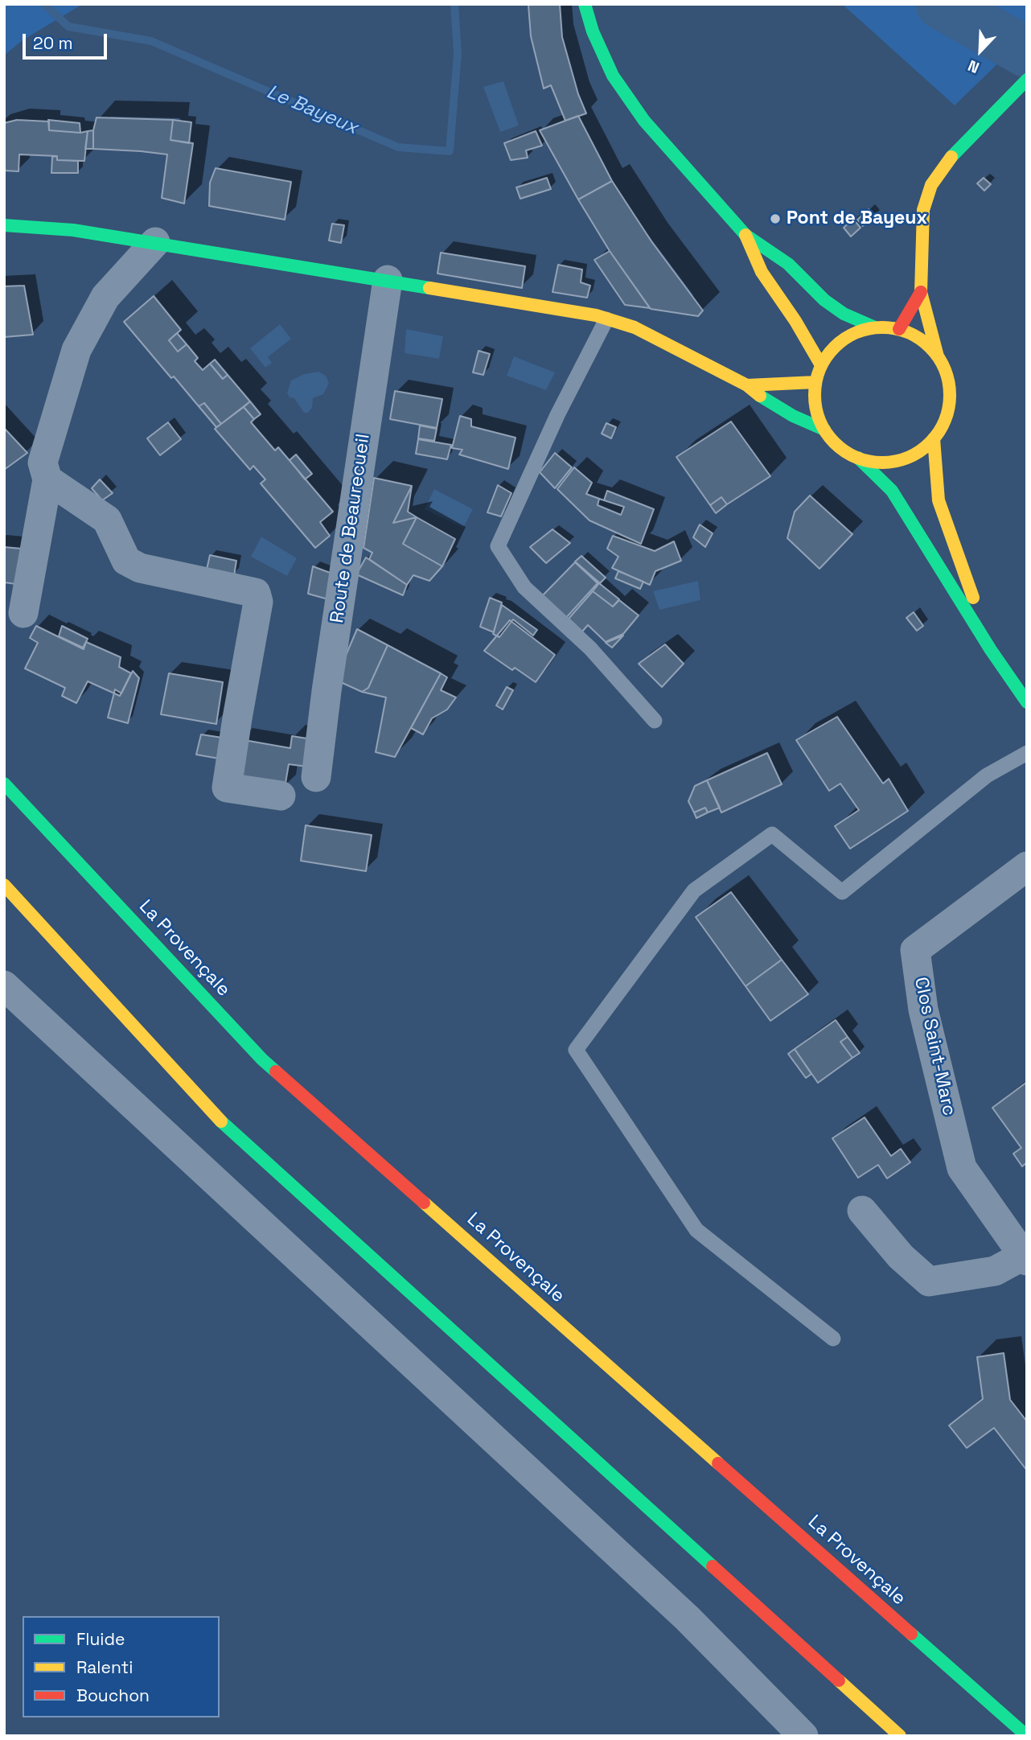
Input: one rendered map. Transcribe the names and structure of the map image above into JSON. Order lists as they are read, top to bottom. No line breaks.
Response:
{"streets":{"main road":["La Provençale"],"street":["Route de Beaurecueil","Clos Saint-Marc"]},"water":["Le Bayeux"],"places":["Pont de Bayeux"],"legend":["Fluide","Ralenti","Bouchon"],"scale_bar":"20 m","north":"bottom left"}
